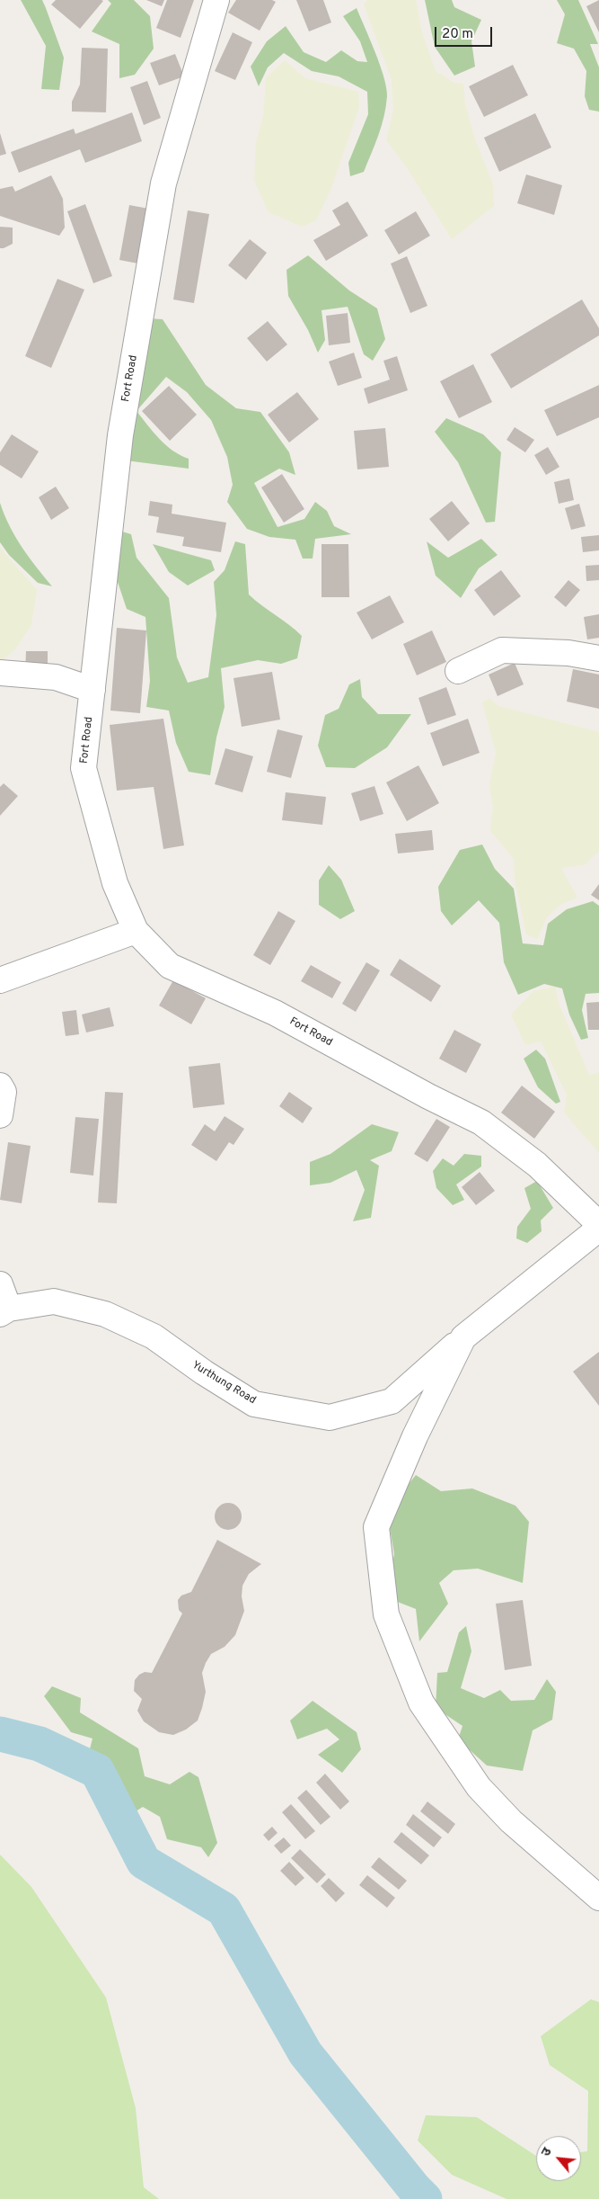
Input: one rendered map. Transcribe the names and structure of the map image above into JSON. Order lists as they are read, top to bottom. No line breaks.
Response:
{"streets":{"street":["Fort Road","Yurthung Road"]},"scale_bar":"20 m","north":"top left"}
